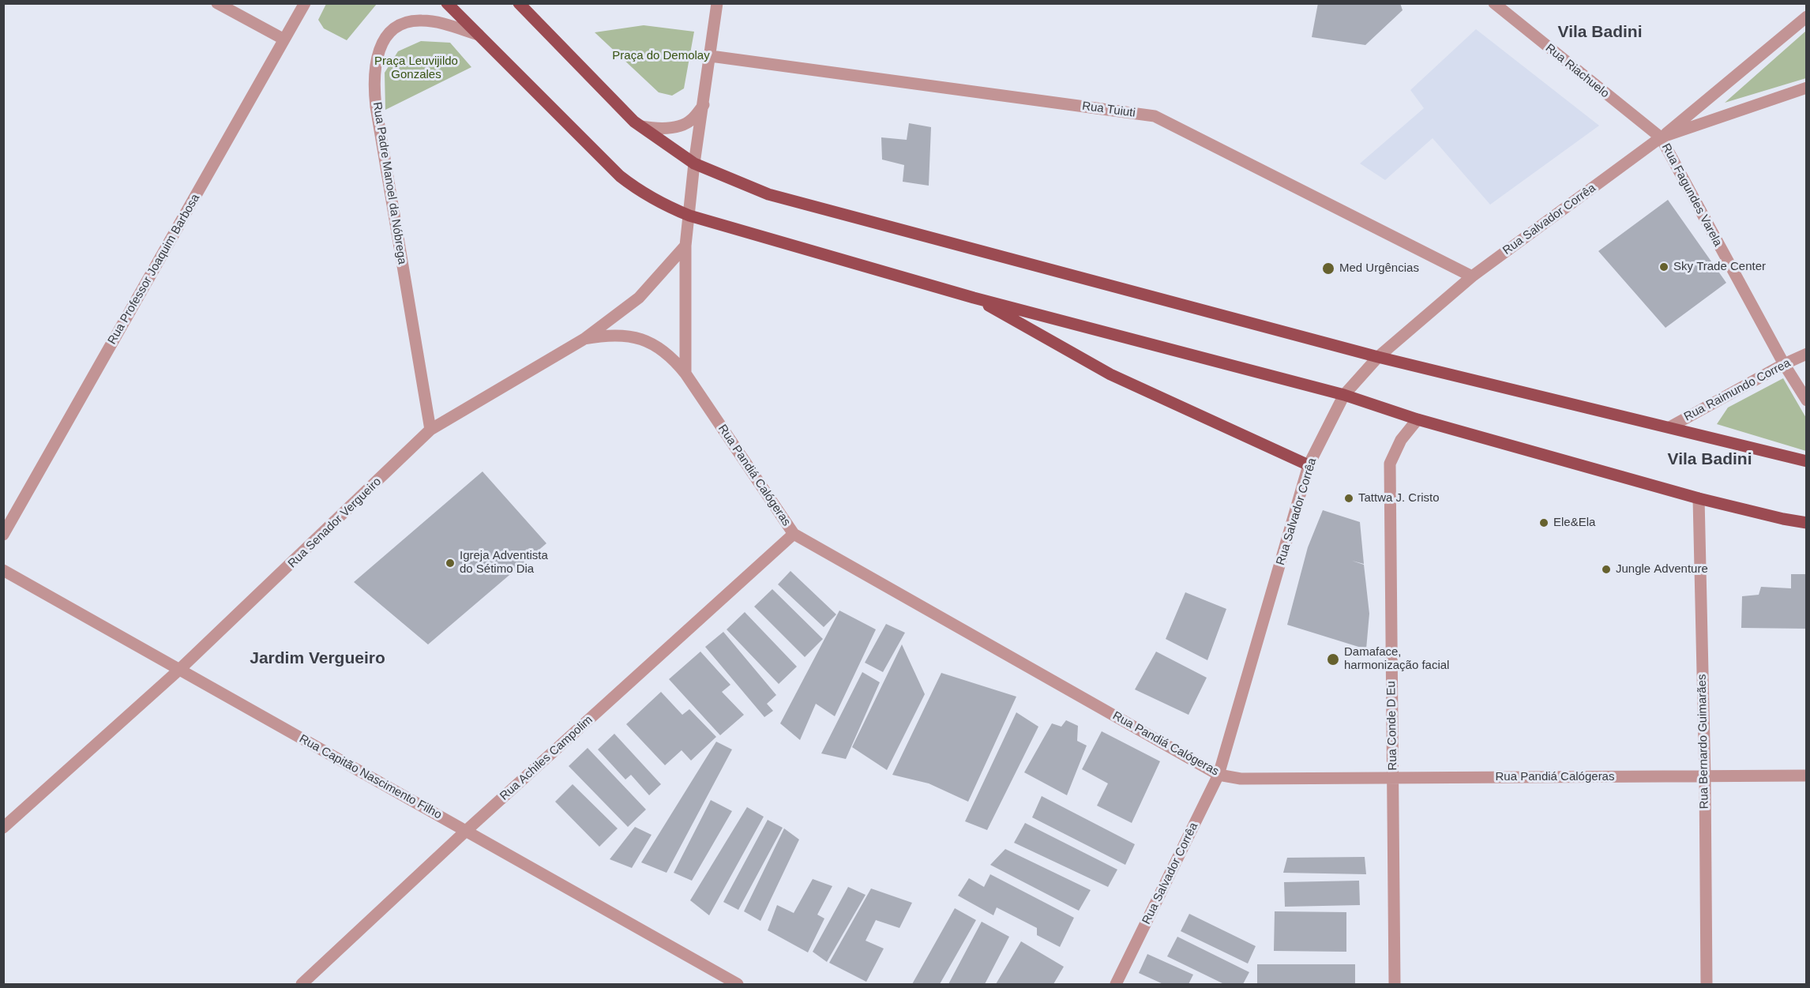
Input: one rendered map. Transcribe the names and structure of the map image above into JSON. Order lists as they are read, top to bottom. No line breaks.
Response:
{"streets":{"street":["Rua Riachuelo","Rua Tuiuti","Rua Padre Manoel da Nóbrega","Rua Fagundes Varela","Rua Salvador Corrêa","Rua Professor Joaquim Barbosa","Rua Raimundo Correa","Rua Pandiá Calógeras","Rua Senador Vergueiro","Rua Conde D Eu","Rua Bernardo Guimarães","Rua Achiles Campolim","Rua Capitão Nascimento Filho"]},"crossings":[["Rua Riachuelo","Rua Fagundes Varela"],["Rua Riachuelo","Rua Salvador Corrêa"],["Rua Tuiuti","Rua Salvador Corrêa"],["Rua Padre Manoel da Nóbrega","Rua Senador Vergueiro"],["Rua Fagundes Varela","Rua Salvador Corrêa"],["Rua Fagundes Varela","Rua Raimundo Correa"],["Rua Salvador Corrêa","Rua Pandiá Calógeras"],["Rua Pandiá Calógeras","Rua Senador Vergueiro"],["Rua Pandiá Calógeras","Rua Conde D Eu"],["Rua Pandiá Calógeras","Rua Bernardo Guimarães"],["Rua Pandiá Calógeras","Rua Achiles Campolim"],["Rua Senador Vergueiro","Rua Capitão Nascimento Filho"],["Rua Achiles Campolim","Rua Capitão Nascimento Filho"]],"districts":["Vila Badini","Vila Badini","Jardim Vergueiro"],"parks":["Praça do Demolay","Praça Leuvijildo Gonzales"],"places":["Sky Trade Center","Med Urgências","Tattwa J. Cristo","Ele&Ela","Igreja Adventista do Sétimo Dia","Jungle Adventure","Damaface, harmonização facial"]}
